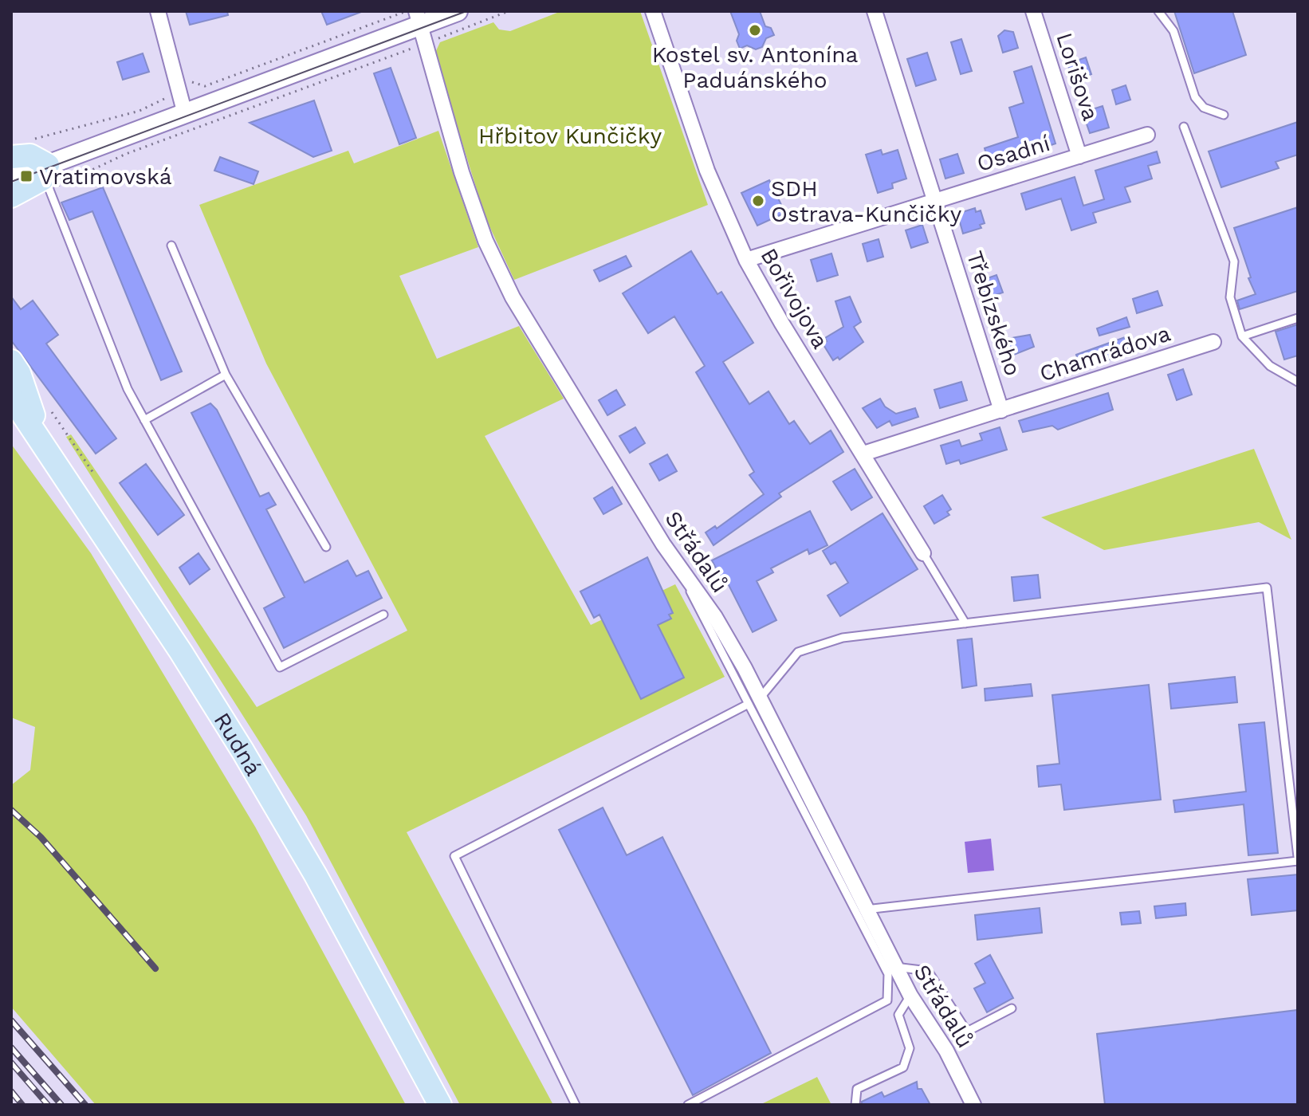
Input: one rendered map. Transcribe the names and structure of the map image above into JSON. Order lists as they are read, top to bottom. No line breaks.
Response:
{"streets":{"main road":["Rudná"],"street":["Lorišova","Osadní","Bořivojova","Třebízského","Chamrádova","Střádalů"]},"crossings":[["Lorišova","Osadní"],["Osadní","Bořivojova"],["Osadní","Třebízského"],["Bořivojova","Chamrádova"],["Třebízského","Chamrádova"]],"parks":["Hřbitov Kunčičky"],"places":{"other":["Kostel sv. Antonína Paduánského","SDH Ostrava-Kunčičky"],"transit":["Vratimovská"]}}
